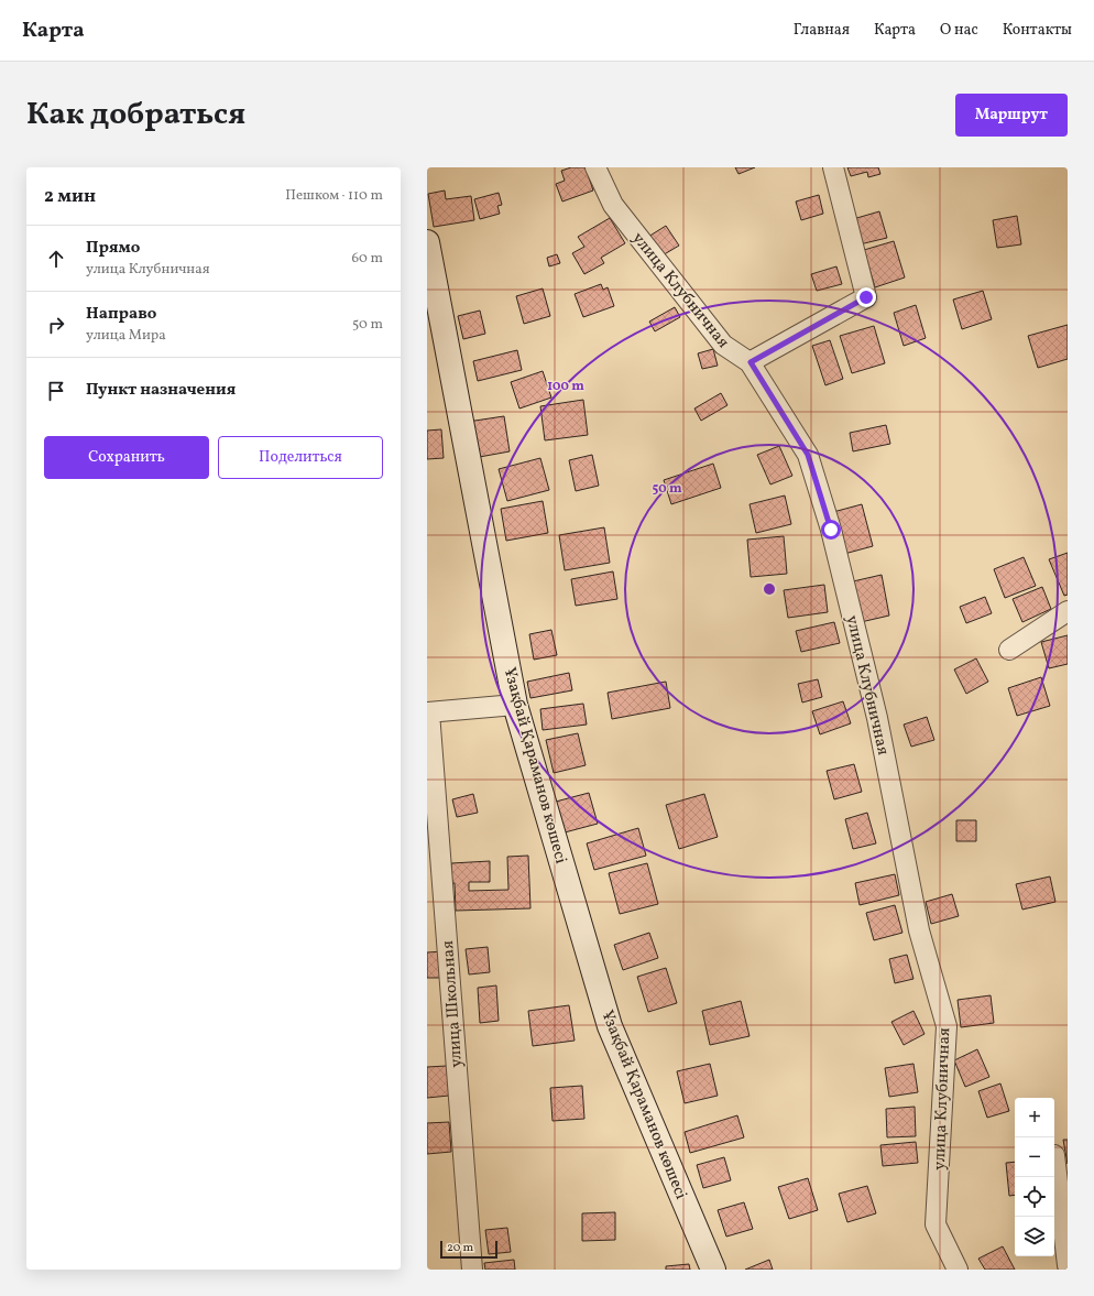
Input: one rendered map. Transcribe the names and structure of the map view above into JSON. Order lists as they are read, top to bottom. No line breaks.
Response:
{"streets":{"street":["улица Клубничная","Ұзақбай Қараманов көшесі","улица Школьная"]},"scale_bar":"20 m","page":{"header":"Карта","nav":["Главная","Карта","О нас","Контакты"],"title":"Как добраться","buttons":["Маршрут",["Сохранить","Поделиться"]],"heading":["2 мин","Пешком · 110 m"],"list":[["Прямо","улица Клубничная","60 m"],["Направо","улица Мира","50 m"],"Пункт назначения"],"map_buttons":["+","−"],"scale":"20 m"},"rings":["100 m","50 m"]}
